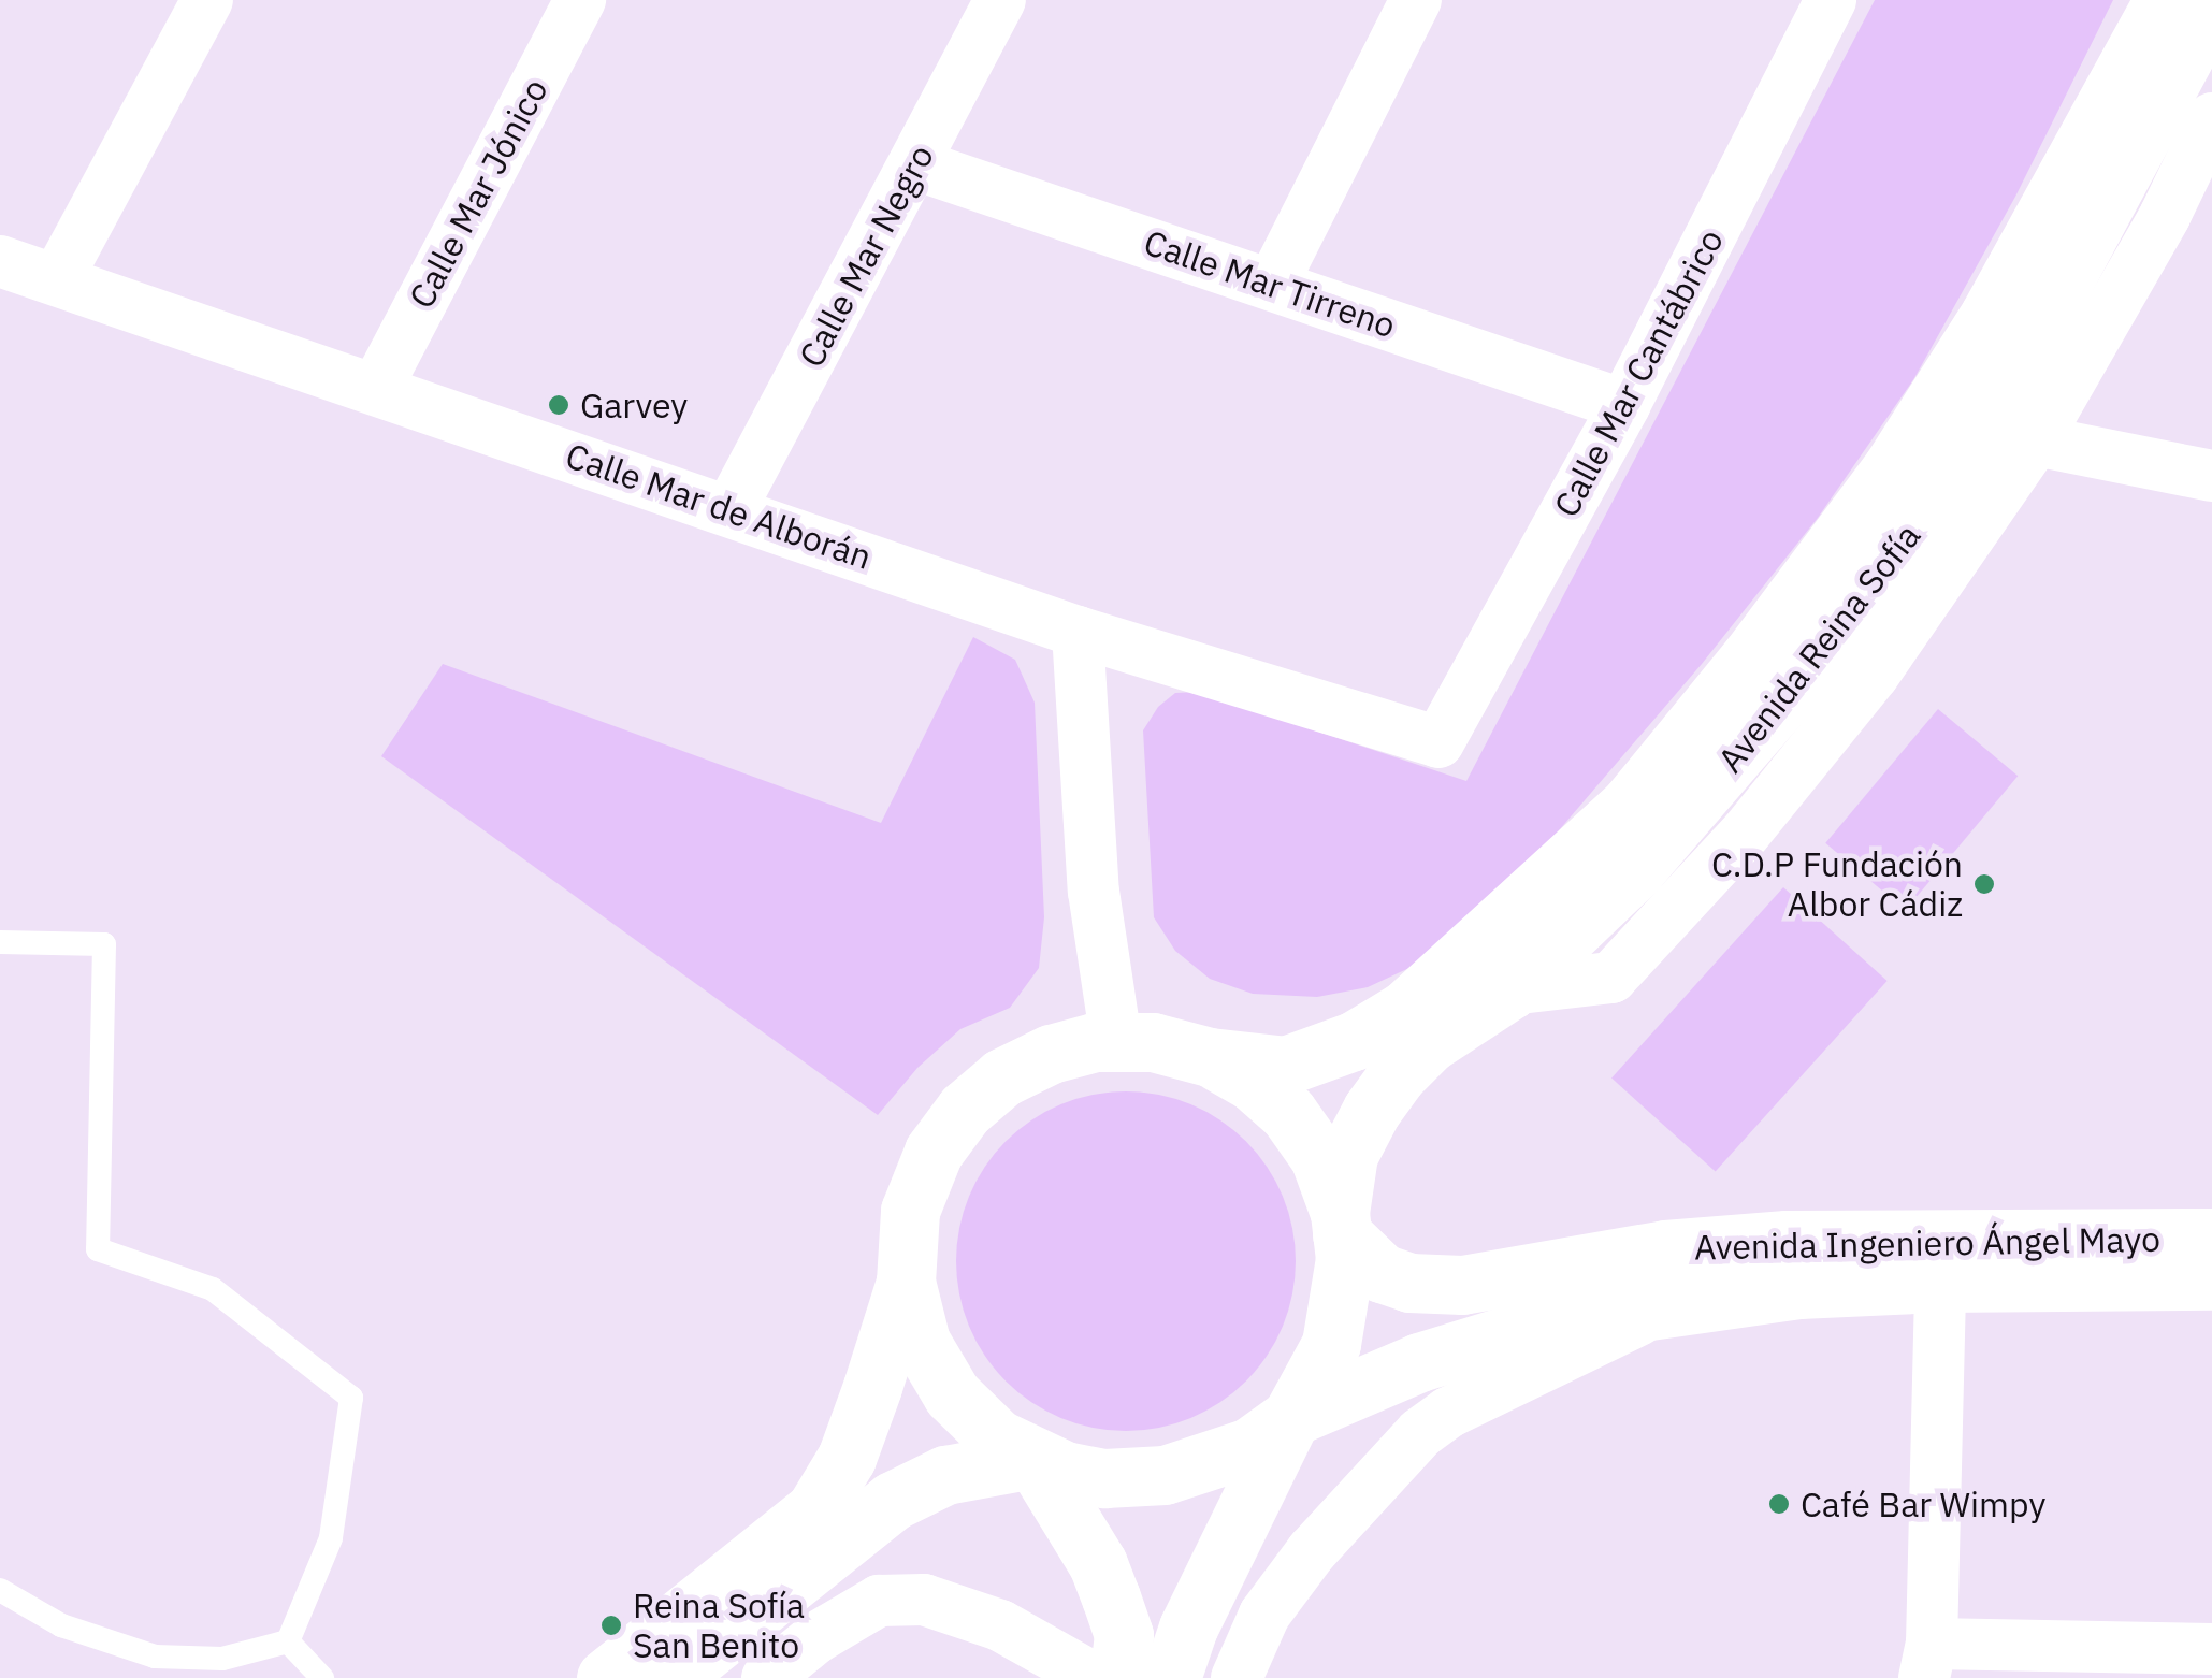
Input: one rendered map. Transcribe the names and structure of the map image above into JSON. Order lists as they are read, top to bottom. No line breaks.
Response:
{"streets":{"main road":["Avenida Reina Sofía","Avenida Ingeniero Ángel Mayo"],"street":["Calle Mar Jónico","Calle Mar Negro","Calle Mar Tirreno","Calle Mar Cantábrico","Calle Mar de Alborán"]},"crossings":[["Calle Mar Jónico","Calle Mar de Alborán"],["Calle Mar Negro","Calle Mar Tirreno"],["Calle Mar Negro","Calle Mar de Alborán"],["Calle Mar Tirreno","Calle Mar Cantábrico"],["Calle Mar Cantábrico","Calle Mar de Alborán"],["Avenida Reina Sofía","Avenida Ingeniero Ángel Mayo"]],"places":["Garvey","C.D.P Fundación Albor Cádiz","Café Bar Wimpy","Reina Sofía San Benito"]}
